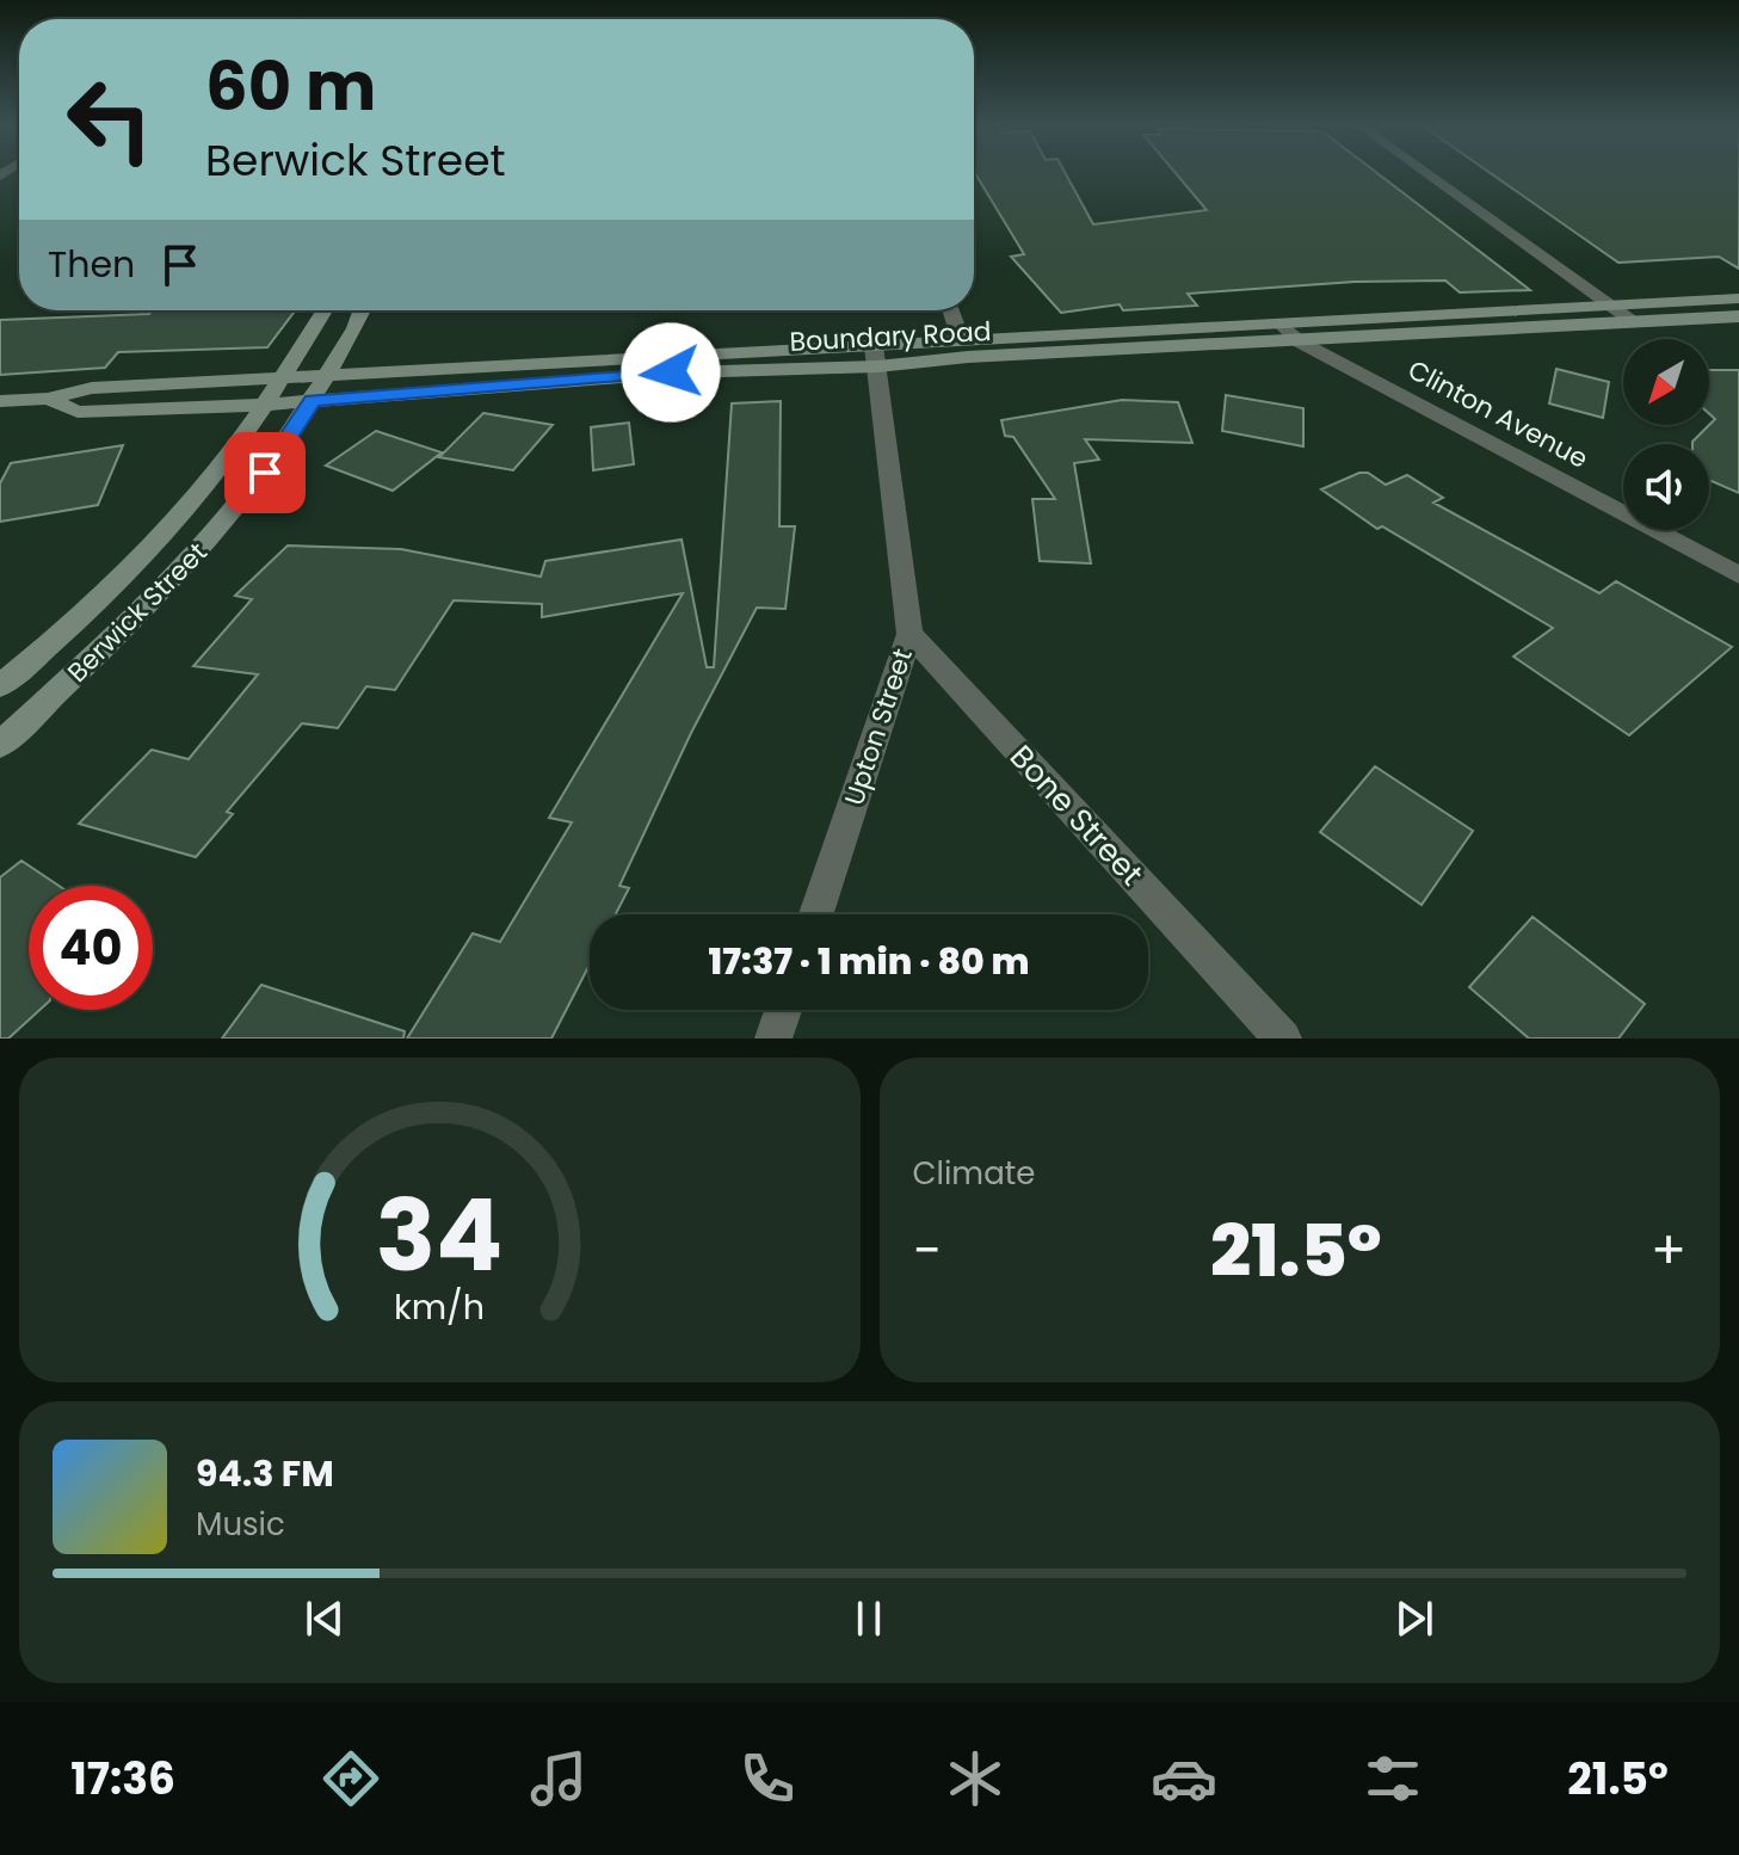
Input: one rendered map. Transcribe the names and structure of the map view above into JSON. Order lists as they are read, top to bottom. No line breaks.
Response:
{"streets":{"street":["Boundary Road","Clinton Avenue","Berwick Street","Upton Street","Bone Street"]},"crossings":[["Boundary Road","Clinton Avenue"],["Boundary Road","Berwick Street"],["Boundary Road","Upton Street"],["Upton Street","Bone Street"]],"north":"bottom left","page":{"turn":["60 m","Berwick Street"],"then":"Then","limit":"40","trip":"17:37 · 1 min · 80 m","tile":"Climate","heat":["−","21.5°","+"],"song":["94.3 FM","Music"],"tabs":["17:36","21.5°"],"gauge":["34","km/h"]}}
